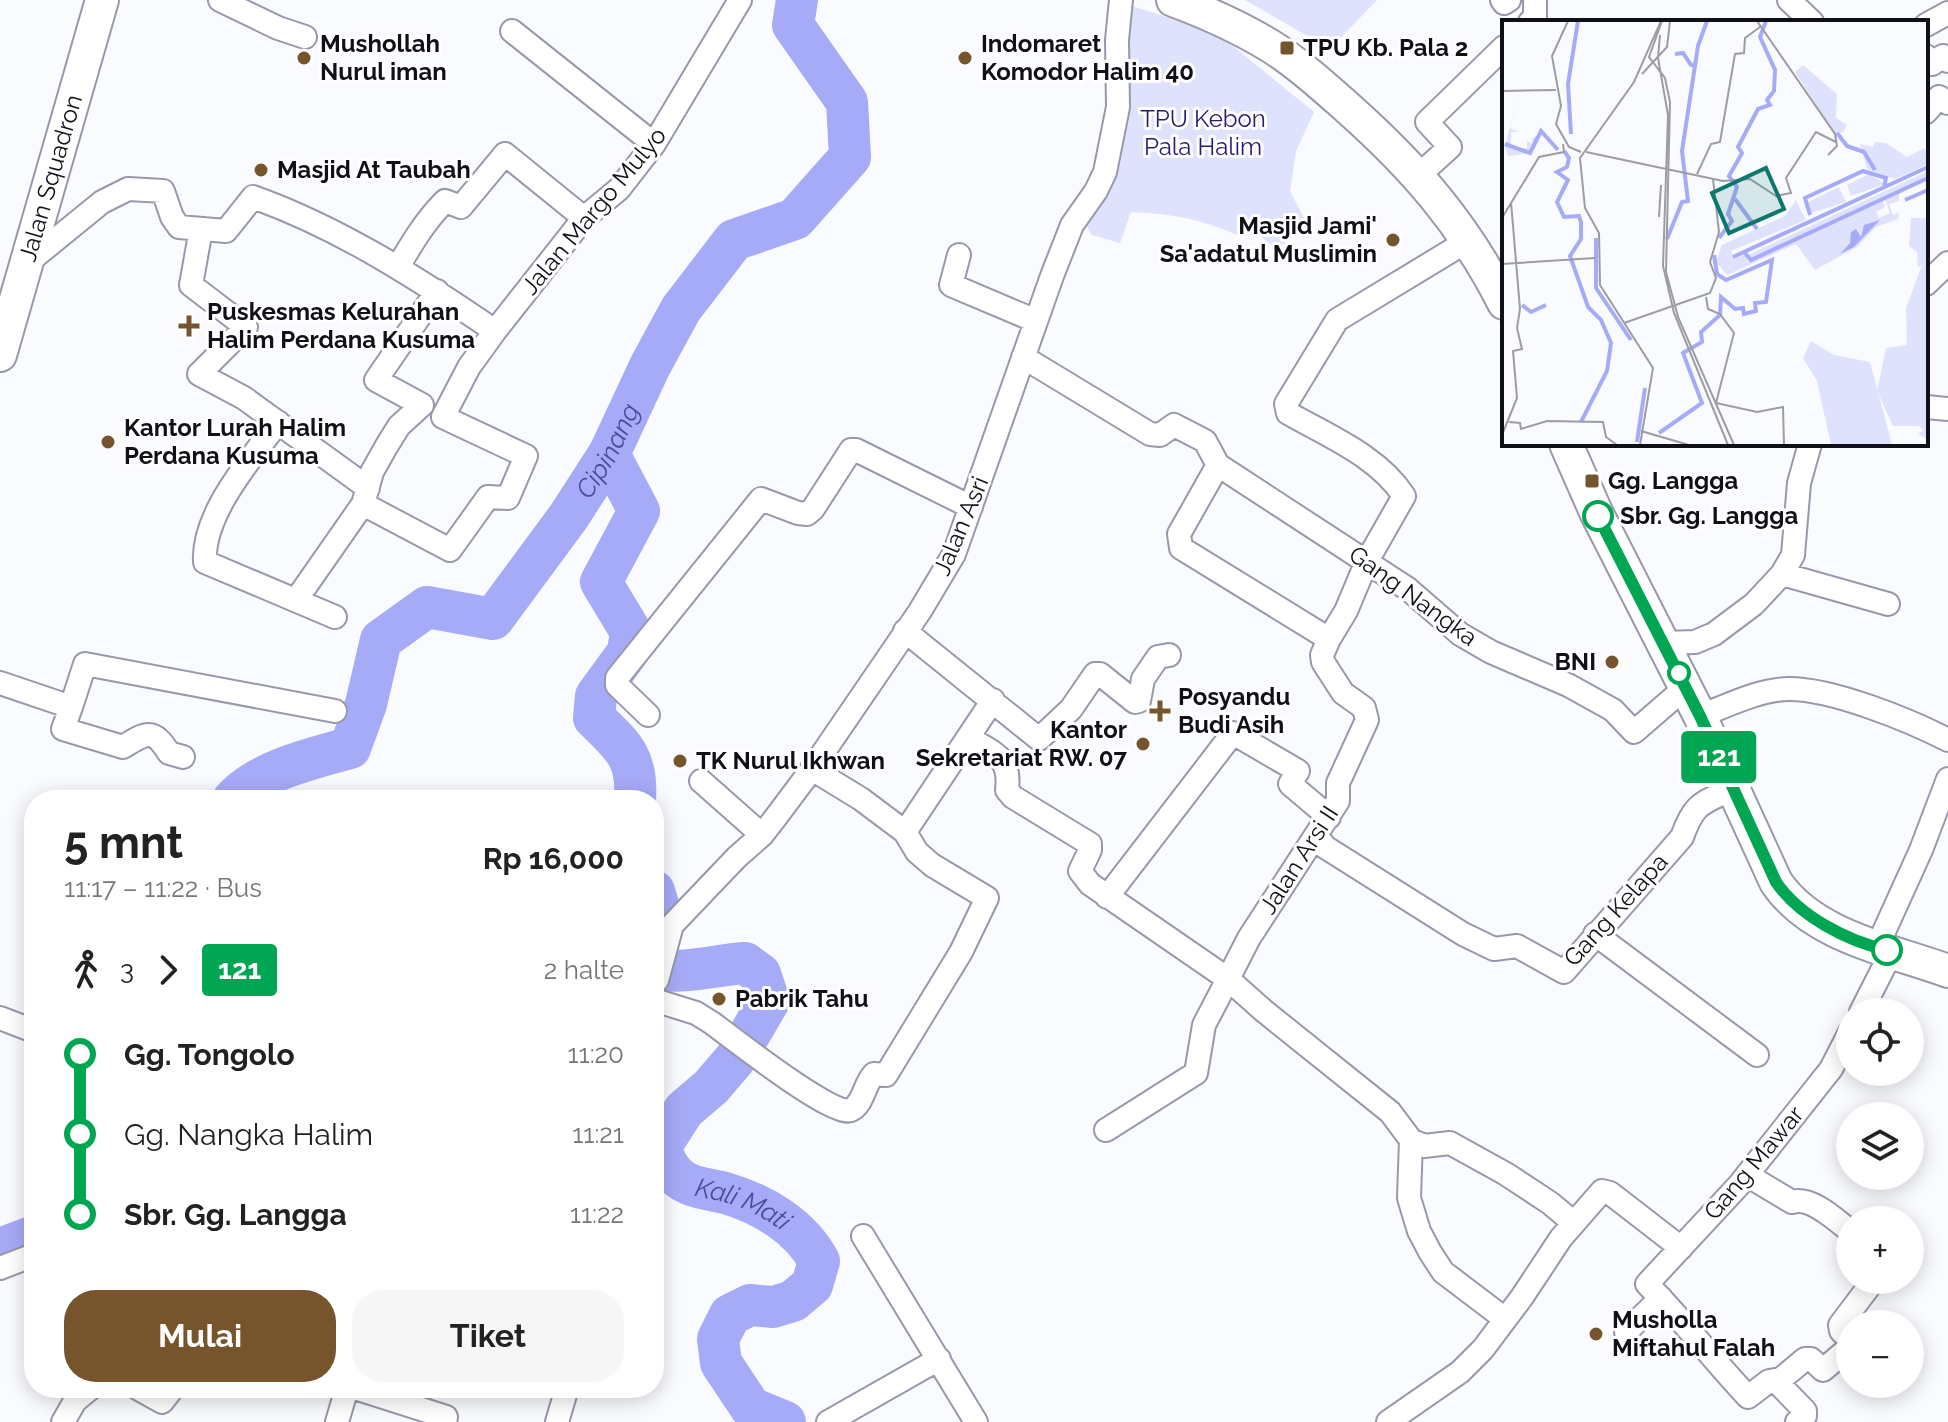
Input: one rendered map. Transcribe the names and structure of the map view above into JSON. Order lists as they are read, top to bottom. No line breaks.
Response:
{"streets":{"street":["Jalan Squadron","Jalan Margo Mulyo","Jalan Asri","Gang Nangka","Jalan Arsi II","Gang Kelapa","Gang Mawar"]},"crossings":[["Jalan Arsi II","Gang Kelapa"]],"water":["Cipinang","Kali Mati"],"parks":["TPU Kebon Pala Halim"],"places":{"transit":["TPU Kb. Pala 2","Gg. Langga"],"other":["Mushollah Nurul iman","Indomaret Komodor Halim 40","Masjid At Taubah","Masjid Jami' Sa'adatul Muslimin","Kantor Lurah Halim Perdana Kusuma","Sbr. Gg. Langga","BNI","Kantor Sekretariat RW. 07","TK Nurul Ikhwan","Pabrik Tahu","Musholla Miftahul Falah"],"health":["Puskesmas Kelurahan Halim Perdana Kusuma","Posyandu Budi Asih"]},"lines":["bus line 121"],"page":{"on_map":"121","heading":["5 mnt","11:17 – 11:22 · Bus","Rp 16,000"],"legs":["3","121","2 halte"],"map_buttons":["+","−"],"list":[{"name":"Gg. Tongolo","value":"11:20"},{"name":"Gg. Nangka Halim","value":"11:21"},{"name":"Sbr. Gg. Langga","value":"11:22"}],"buttons":["Mulai","Tiket"]}}
